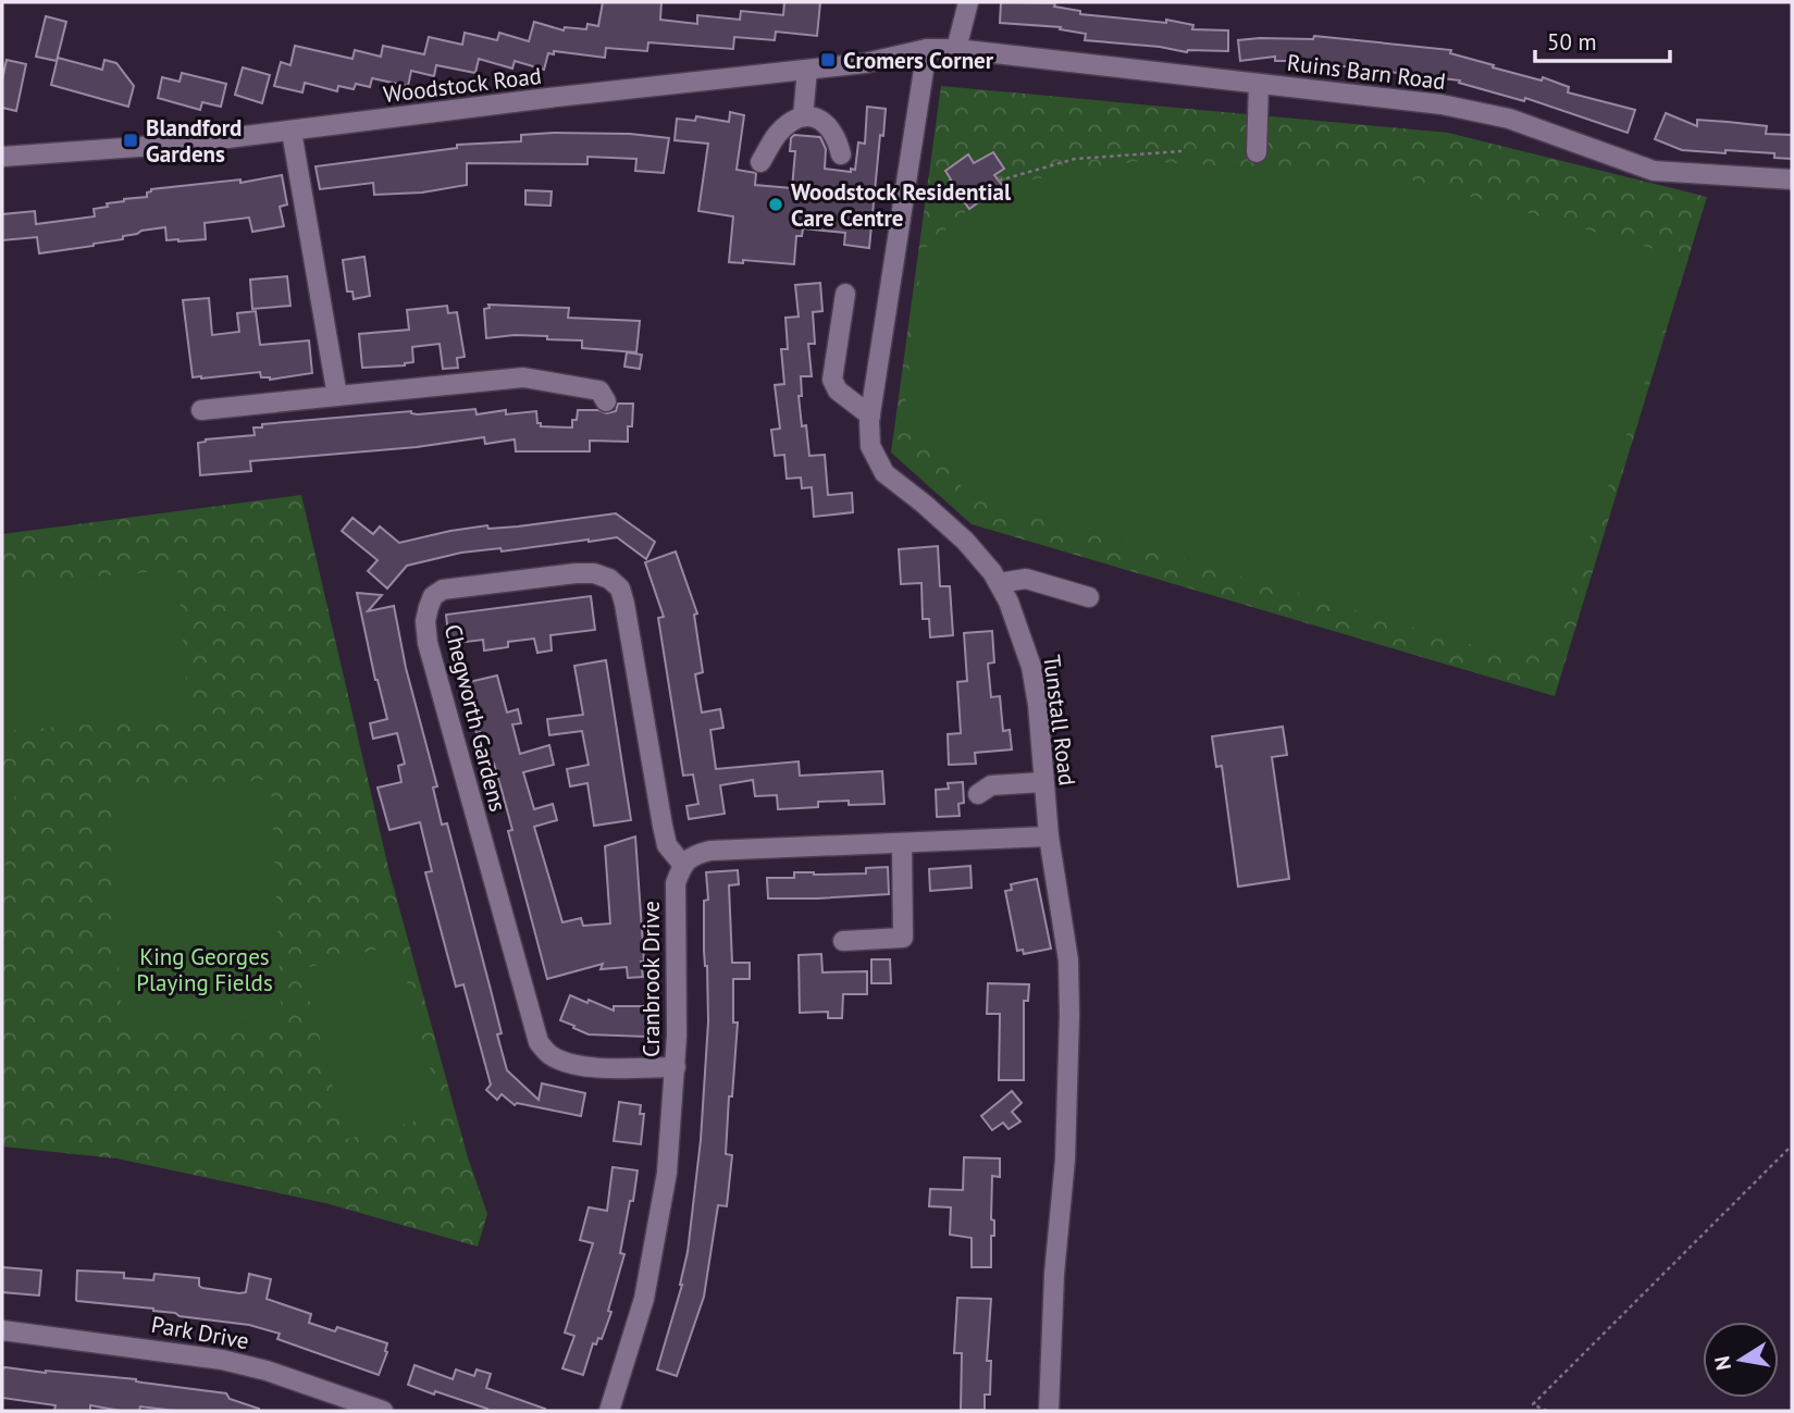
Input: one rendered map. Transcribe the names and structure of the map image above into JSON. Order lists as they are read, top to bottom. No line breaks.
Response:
{"streets":{"street":["Ruins Barn Road","Woodstock Road","Chegworth Gardens","Tunstall Road","Cranbrook Drive","Park Drive"]},"crossings":[["Ruins Barn Road","Woodstock Road"],["Ruins Barn Road","Tunstall Road"],["Woodstock Road","Tunstall Road"],["Chegworth Gardens","Cranbrook Drive"]],"parks":["King Georges Playing Fields"],"places":{"transit":["Cromers Corner","Blandford Gardens"],"other":["Woodstock Residential Care Centre"]},"scale_bar":"50 m","north":"left"}
